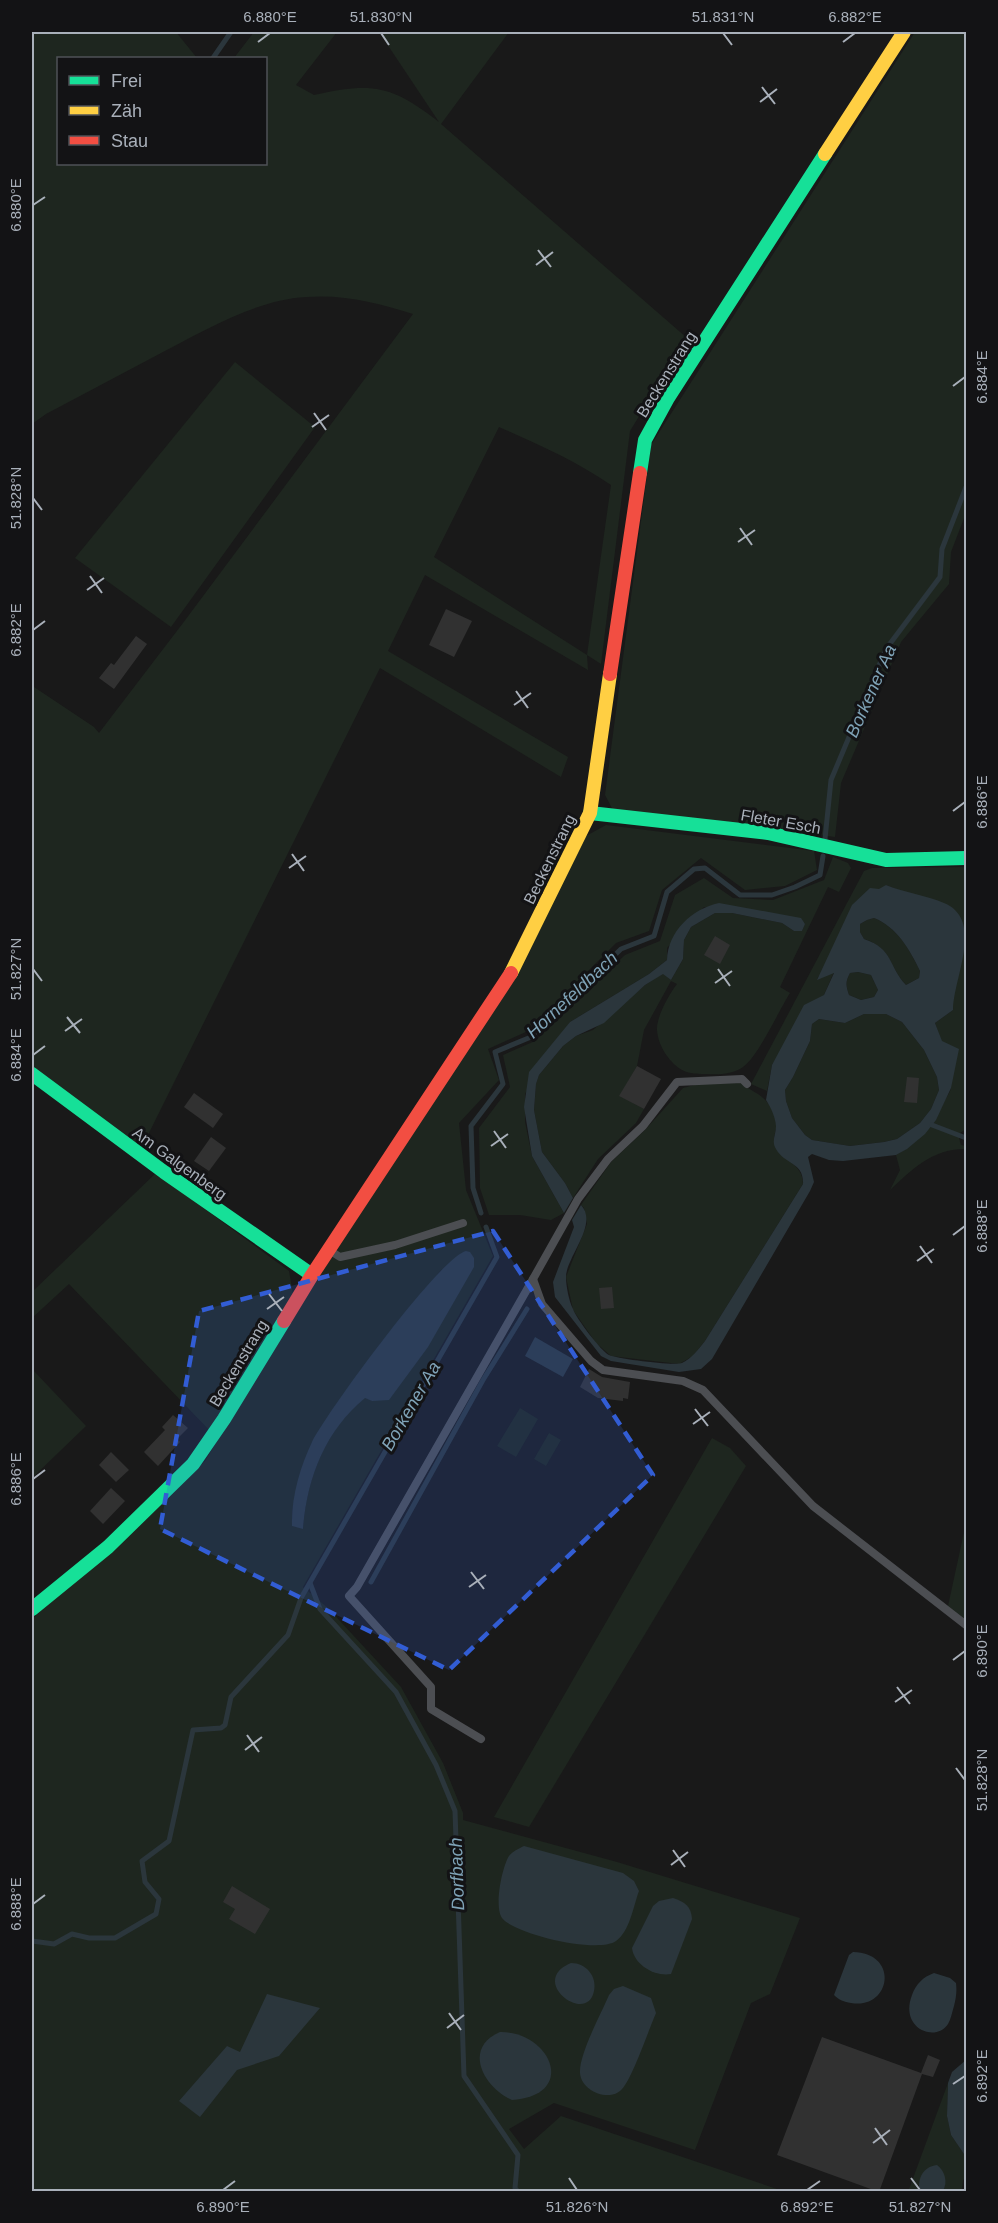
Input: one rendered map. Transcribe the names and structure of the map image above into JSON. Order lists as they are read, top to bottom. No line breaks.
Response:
{"streets":{"street":["Beckenstrang","Fleter Esch","Am Galgenberg"]},"crossings":[["Beckenstrang","Fleter Esch"],["Beckenstrang","Am Galgenberg"]],"water":["Borkener Aa","Hornefeldbach","Dorfbach"],"legend":["Frei","Zäh","Stau"],"coordinates":["6.880°E","51.830°N","51.831°N","6.882°E","6.884°E","51.828°N","6.886°E","51.827°N","6.888°E","6.890°E","6.892°E","51.826°N"]}
